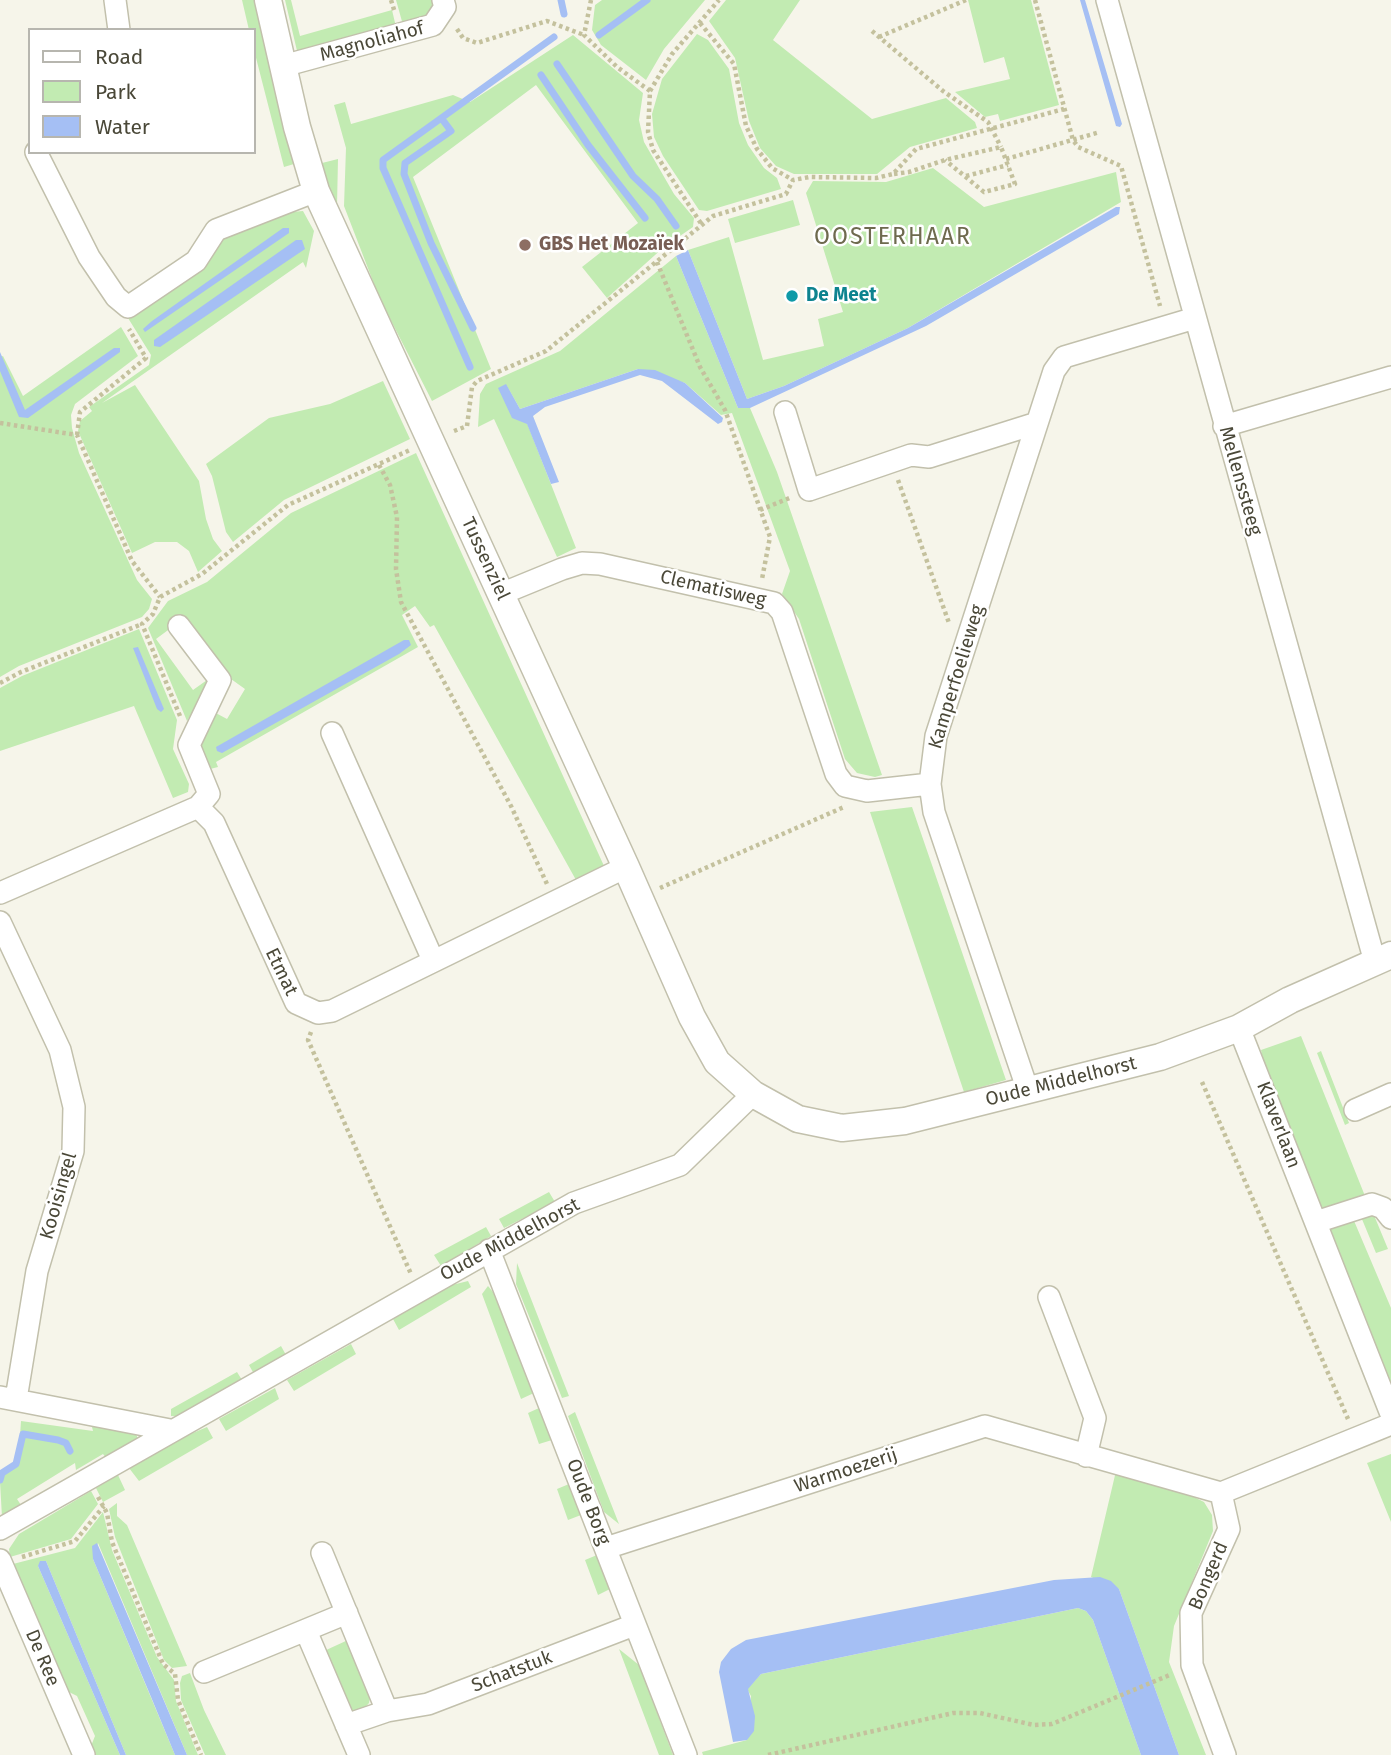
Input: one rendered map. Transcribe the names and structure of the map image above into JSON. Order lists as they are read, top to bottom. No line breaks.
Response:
{"streets":{"street":["Magnoliahof","Mellenssteeg","Tussenziel","Clematisweg","Kamperfoelieweg","Etmat","Oude Middelhorst","Klaverlaan","Kooisingel","Warmoezerij","Oude Borg","Bongerd","De Ree","Schatstuk"]},"crossings":[["Magnoliahof","Tussenziel"],["Mellenssteeg","Kamperfoelieweg"],["Mellenssteeg","Oude Middelhorst"],["Tussenziel","Clematisweg"],["Tussenziel","Etmat"],["Tussenziel","Oude Middelhorst"],["Clematisweg","Kamperfoelieweg"],["Kamperfoelieweg","Oude Middelhorst"],["Oude Middelhorst","Klaverlaan"],["Oude Middelhorst","Kooisingel"],["Oude Middelhorst","Oude Borg"],["Warmoezerij","Oude Borg"],["Warmoezerij","Bongerd"],["Oude Borg","Schatstuk"]],"districts":["OOSTERHAAR"],"places":["GBS Het Mozaïek","De Meet"],"legend":["Road","Park","Water"]}
